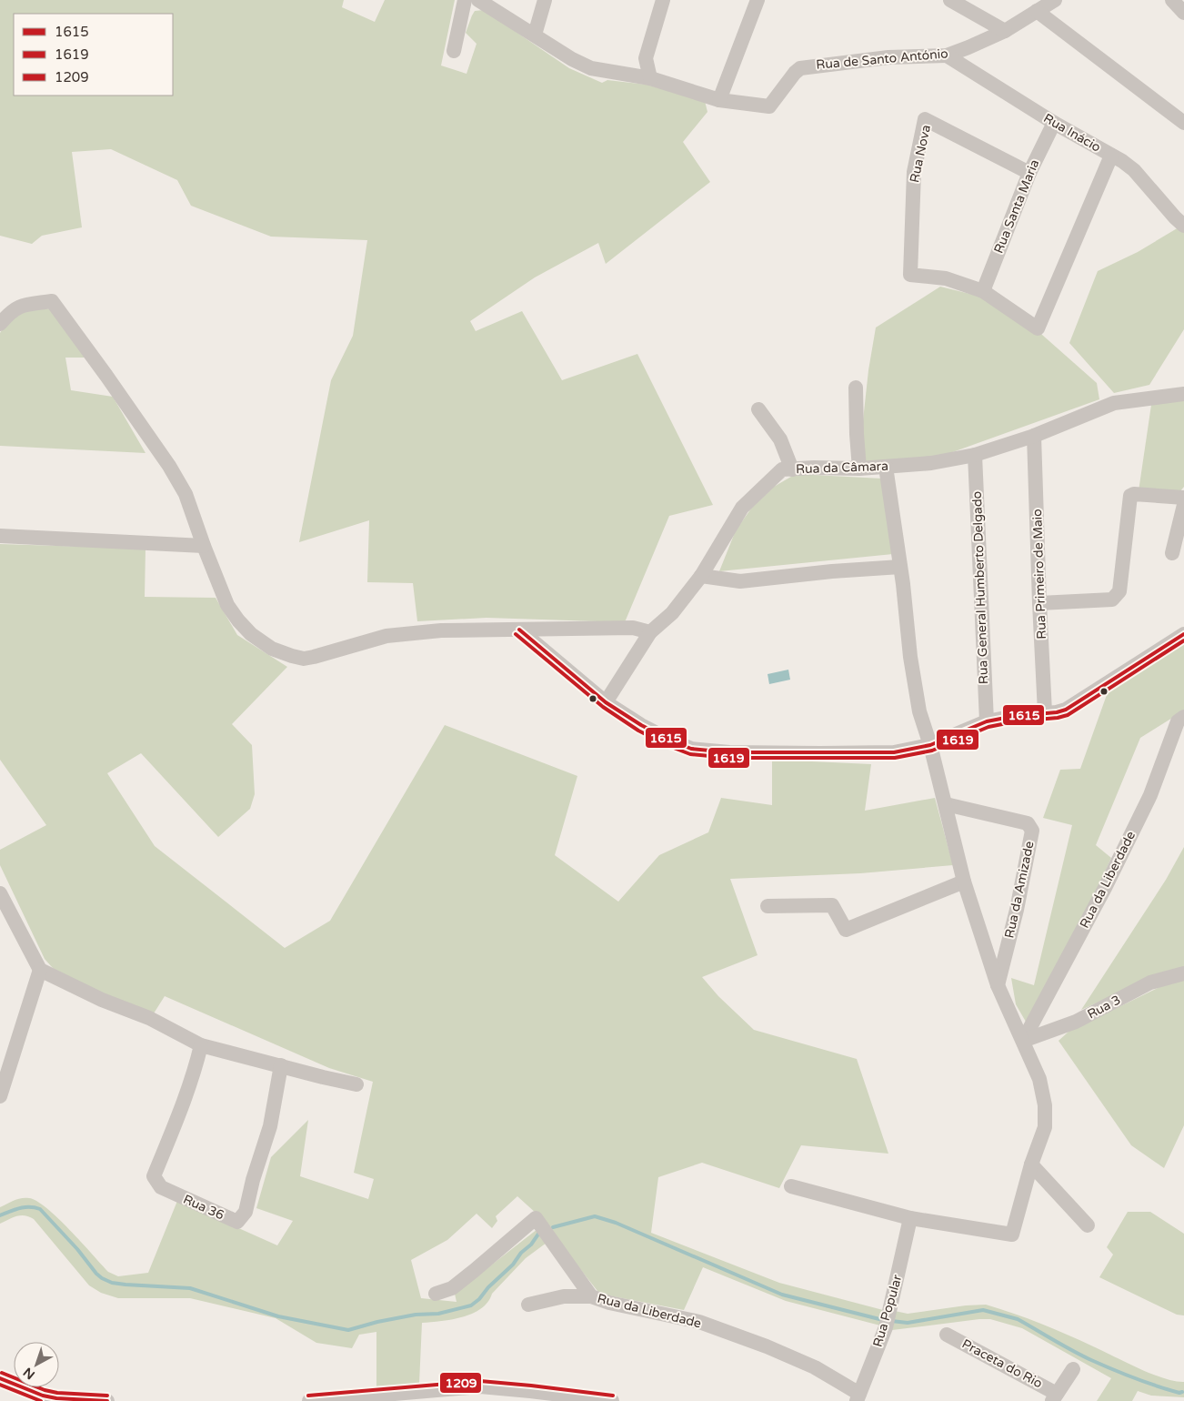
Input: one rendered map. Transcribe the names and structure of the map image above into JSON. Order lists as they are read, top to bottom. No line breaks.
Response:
{"streets":{"street":["Rua de Santo António","Rua Inácio","Rua Nova","Rua Santa Maria","Rua da Câmara","Rua Primeiro de Maio","Rua General Humberto Delgado","Rua da Liberdade","Rua da Amizade","Rua 3","Rua 36","Rua Popular","Praceta do Rio"]},"crossings":[["Rua de Santo António","Rua Inácio"],["Rua Inácio","Rua Santa Maria"],["Rua Nova","Rua Santa Maria"],["Rua da Câmara","Rua Primeiro de Maio"],["Rua da Câmara","Rua General Humberto Delgado"],["Rua da Liberdade","Rua 3"],["Rua da Liberdade","Rua Popular"]],"lines":["transit line 1615","transit line 1619","transit line 1209"],"legend":["1615","1619","1209"],"north":"bottom left"}
